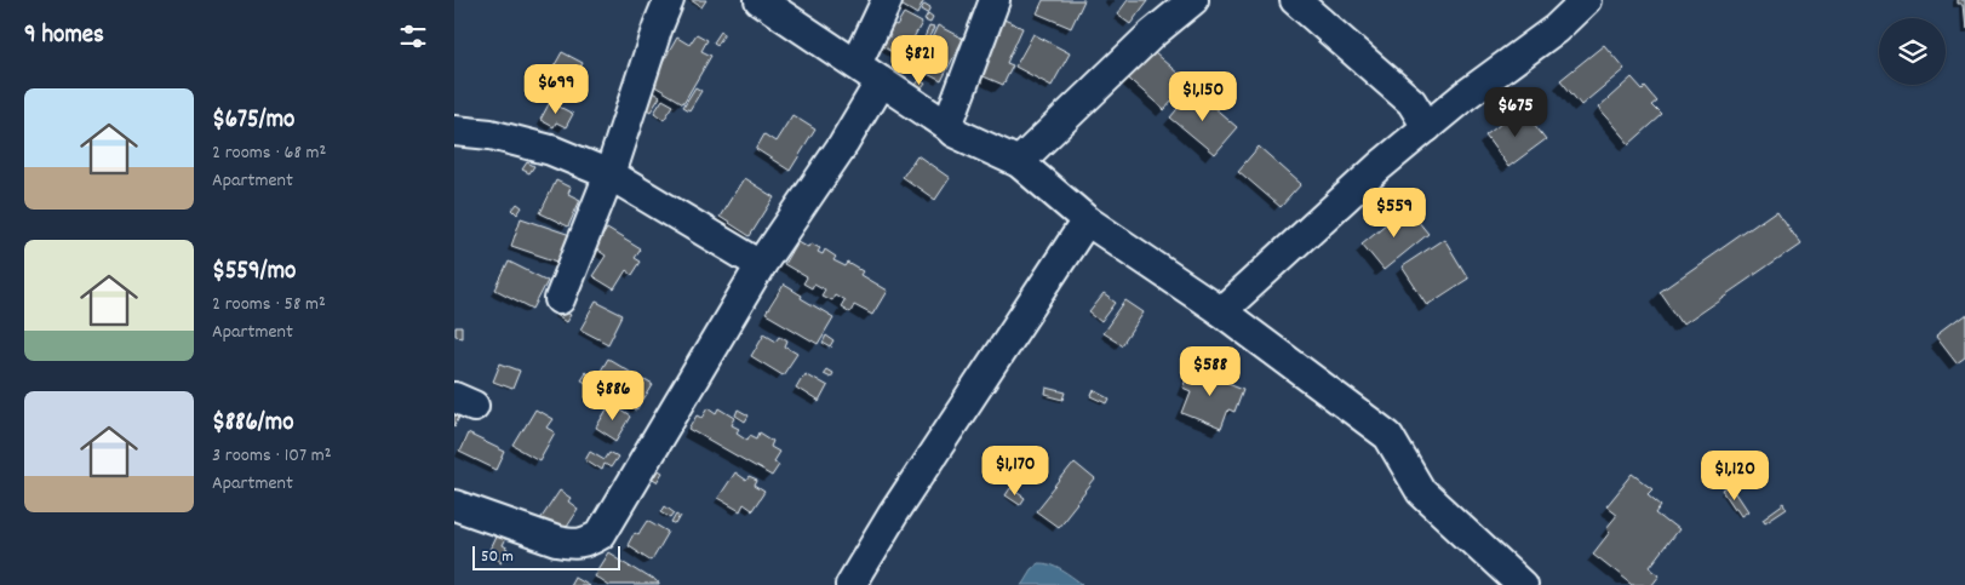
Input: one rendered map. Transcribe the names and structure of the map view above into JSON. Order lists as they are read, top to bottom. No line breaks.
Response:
{"scale_bar":"50 m","page":{"heading":"9 homes","price":["$821","$699","$1,150","$675","$559","$588","$886","$1,170","$1,120"],"list":[{"name":"$675/mo","note":"2 rooms · 68 m² · Apartment"},{"name":"$559/mo","note":"2 rooms · 58 m² · Apartment"},{"name":"$886/mo","note":"3 rooms · 107 m² · Apartment"}],"scale":"50 m"}}
